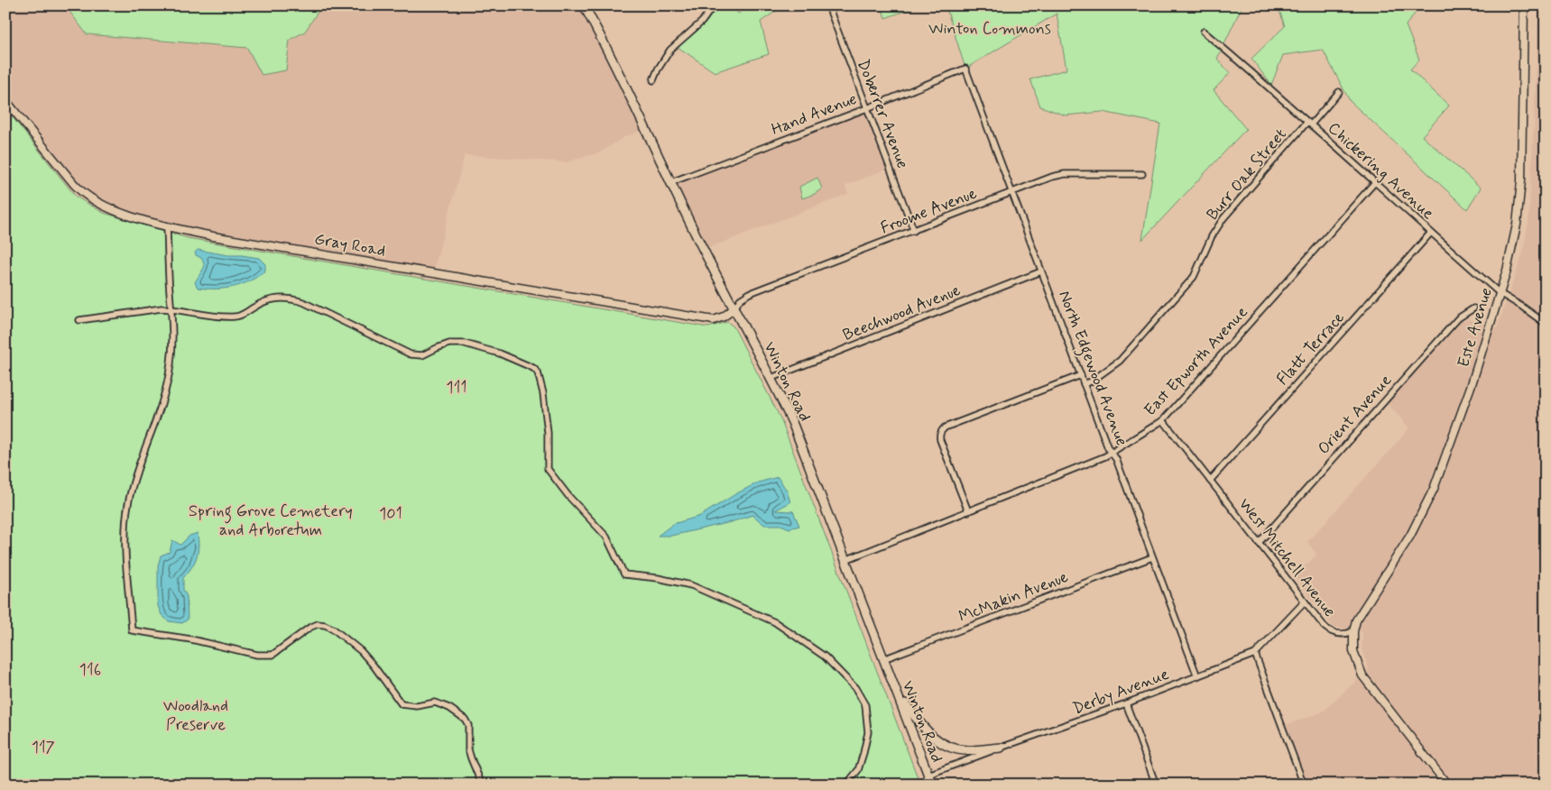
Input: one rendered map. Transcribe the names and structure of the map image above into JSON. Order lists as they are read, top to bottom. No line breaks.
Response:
{"streets":{"main road":["Winton Road"],"street":["Hand Avenue","Doberrer Avenue","Chickering Avenue","Burr Oak Street","Froome Avenue","Gray Road","Beechwood Avenue","Este Avenue","Flatt Terrace","East Epworth Avenue","North Edgewood Avenue","Orient Avenue","West Mitchell Avenue","McMakin Avenue","Derby Avenue"]},"crossings":[["Hand Avenue","Doberrer Avenue"],["Hand Avenue","North Edgewood Avenue"],["Hand Avenue","Winton Road"],["Doberrer Avenue","Froome Avenue"],["Chickering Avenue","Burr Oak Street"],["Chickering Avenue","Este Avenue"],["Chickering Avenue","Flatt Terrace"],["Chickering Avenue","East Epworth Avenue"],["Burr Oak Street","North Edgewood Avenue"],["Froome Avenue","Gray Road"],["Froome Avenue","North Edgewood Avenue"],["Froome Avenue","Winton Road"],["Gray Road","Winton Road"],["Beechwood Avenue","North Edgewood Avenue"],["Beechwood Avenue","Winton Road"],["Este Avenue","West Mitchell Avenue"],["Flatt Terrace","West Mitchell Avenue"],["East Epworth Avenue","North Edgewood Avenue"],["East Epworth Avenue","Winton Road"],["East Epworth Avenue","West Mitchell Avenue"],["North Edgewood Avenue","McMakin Avenue"],["North Edgewood Avenue","Derby Avenue"],["Winton Road","McMakin Avenue"],["Winton Road","Derby Avenue"],["Orient Avenue","West Mitchell Avenue"],["West Mitchell Avenue","Derby Avenue"]],"parks":["Winton Commons","111","Spring Grove Cemetery and Arboretum","101","116","Woodland Preserve","117"]}
